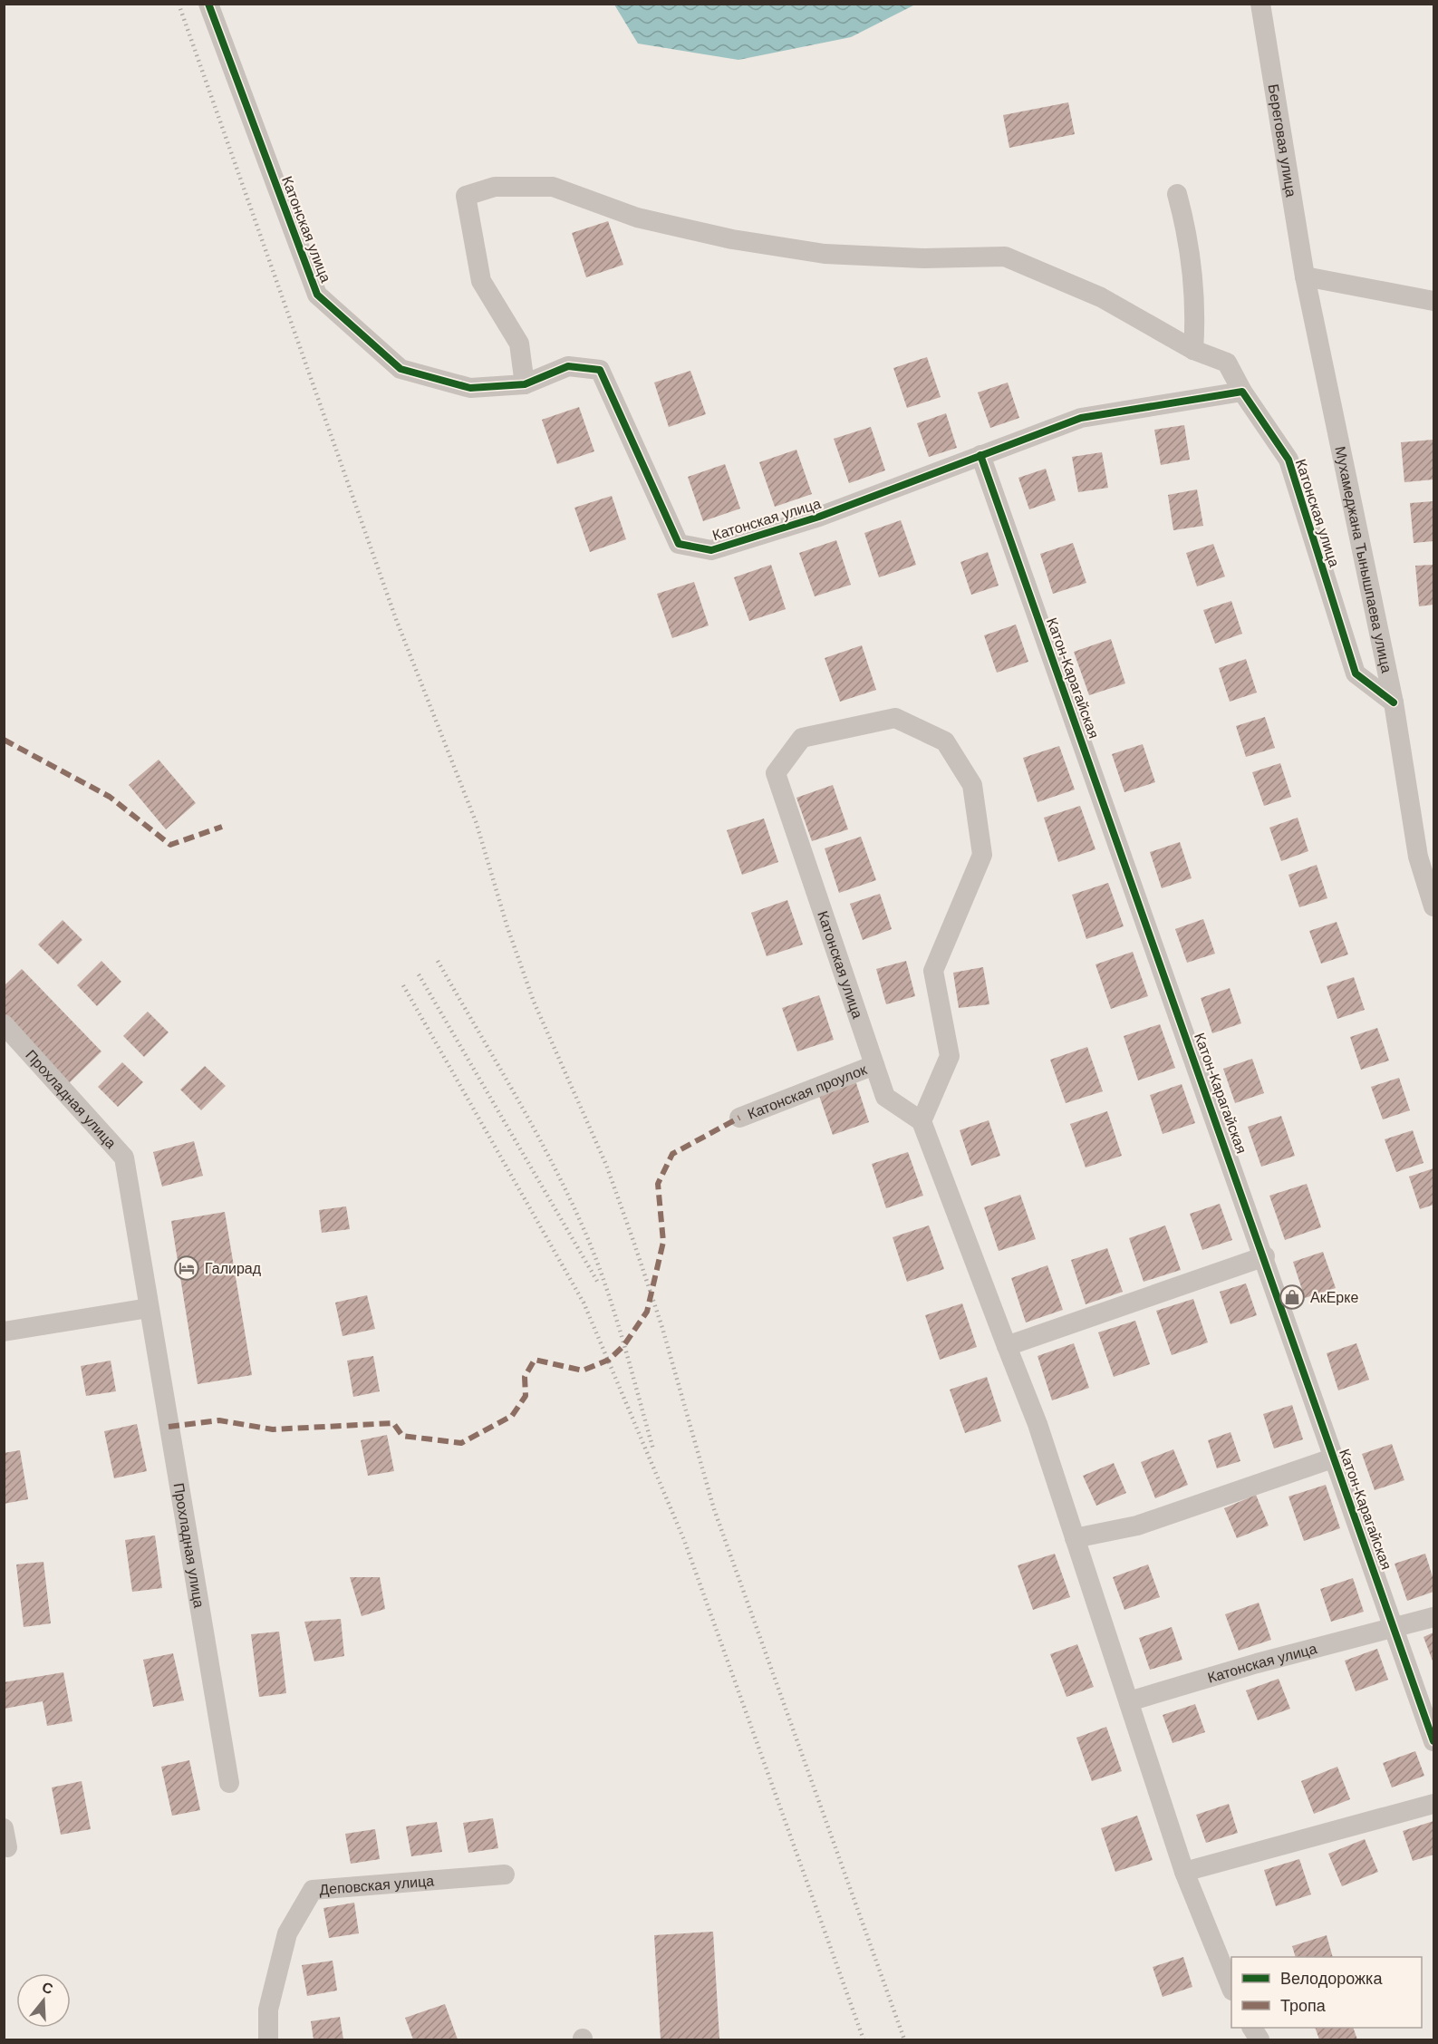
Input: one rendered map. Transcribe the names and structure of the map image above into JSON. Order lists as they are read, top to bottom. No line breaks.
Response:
{"streets":{"street":["Береговая улица","Катонская улица","Мухамеджана Тынышпаева улица","Катон-Карагайская","Катонская проулок","Прохладная улица","Деповская улица"]},"crossings":[["Береговая улица","Мухамеджана Тынышпаева улица"],["Катонская улица","Мухамеджана Тынышпаева улица"],["Катонская улица","Катон-Карагайская"],["Катонская улица","Катонская проулок"]],"places":{"hotel":["Галирад"],"shop":["АкЕрке"]},"legend":["Велодорожка","Тропа"],"north":"top"}
